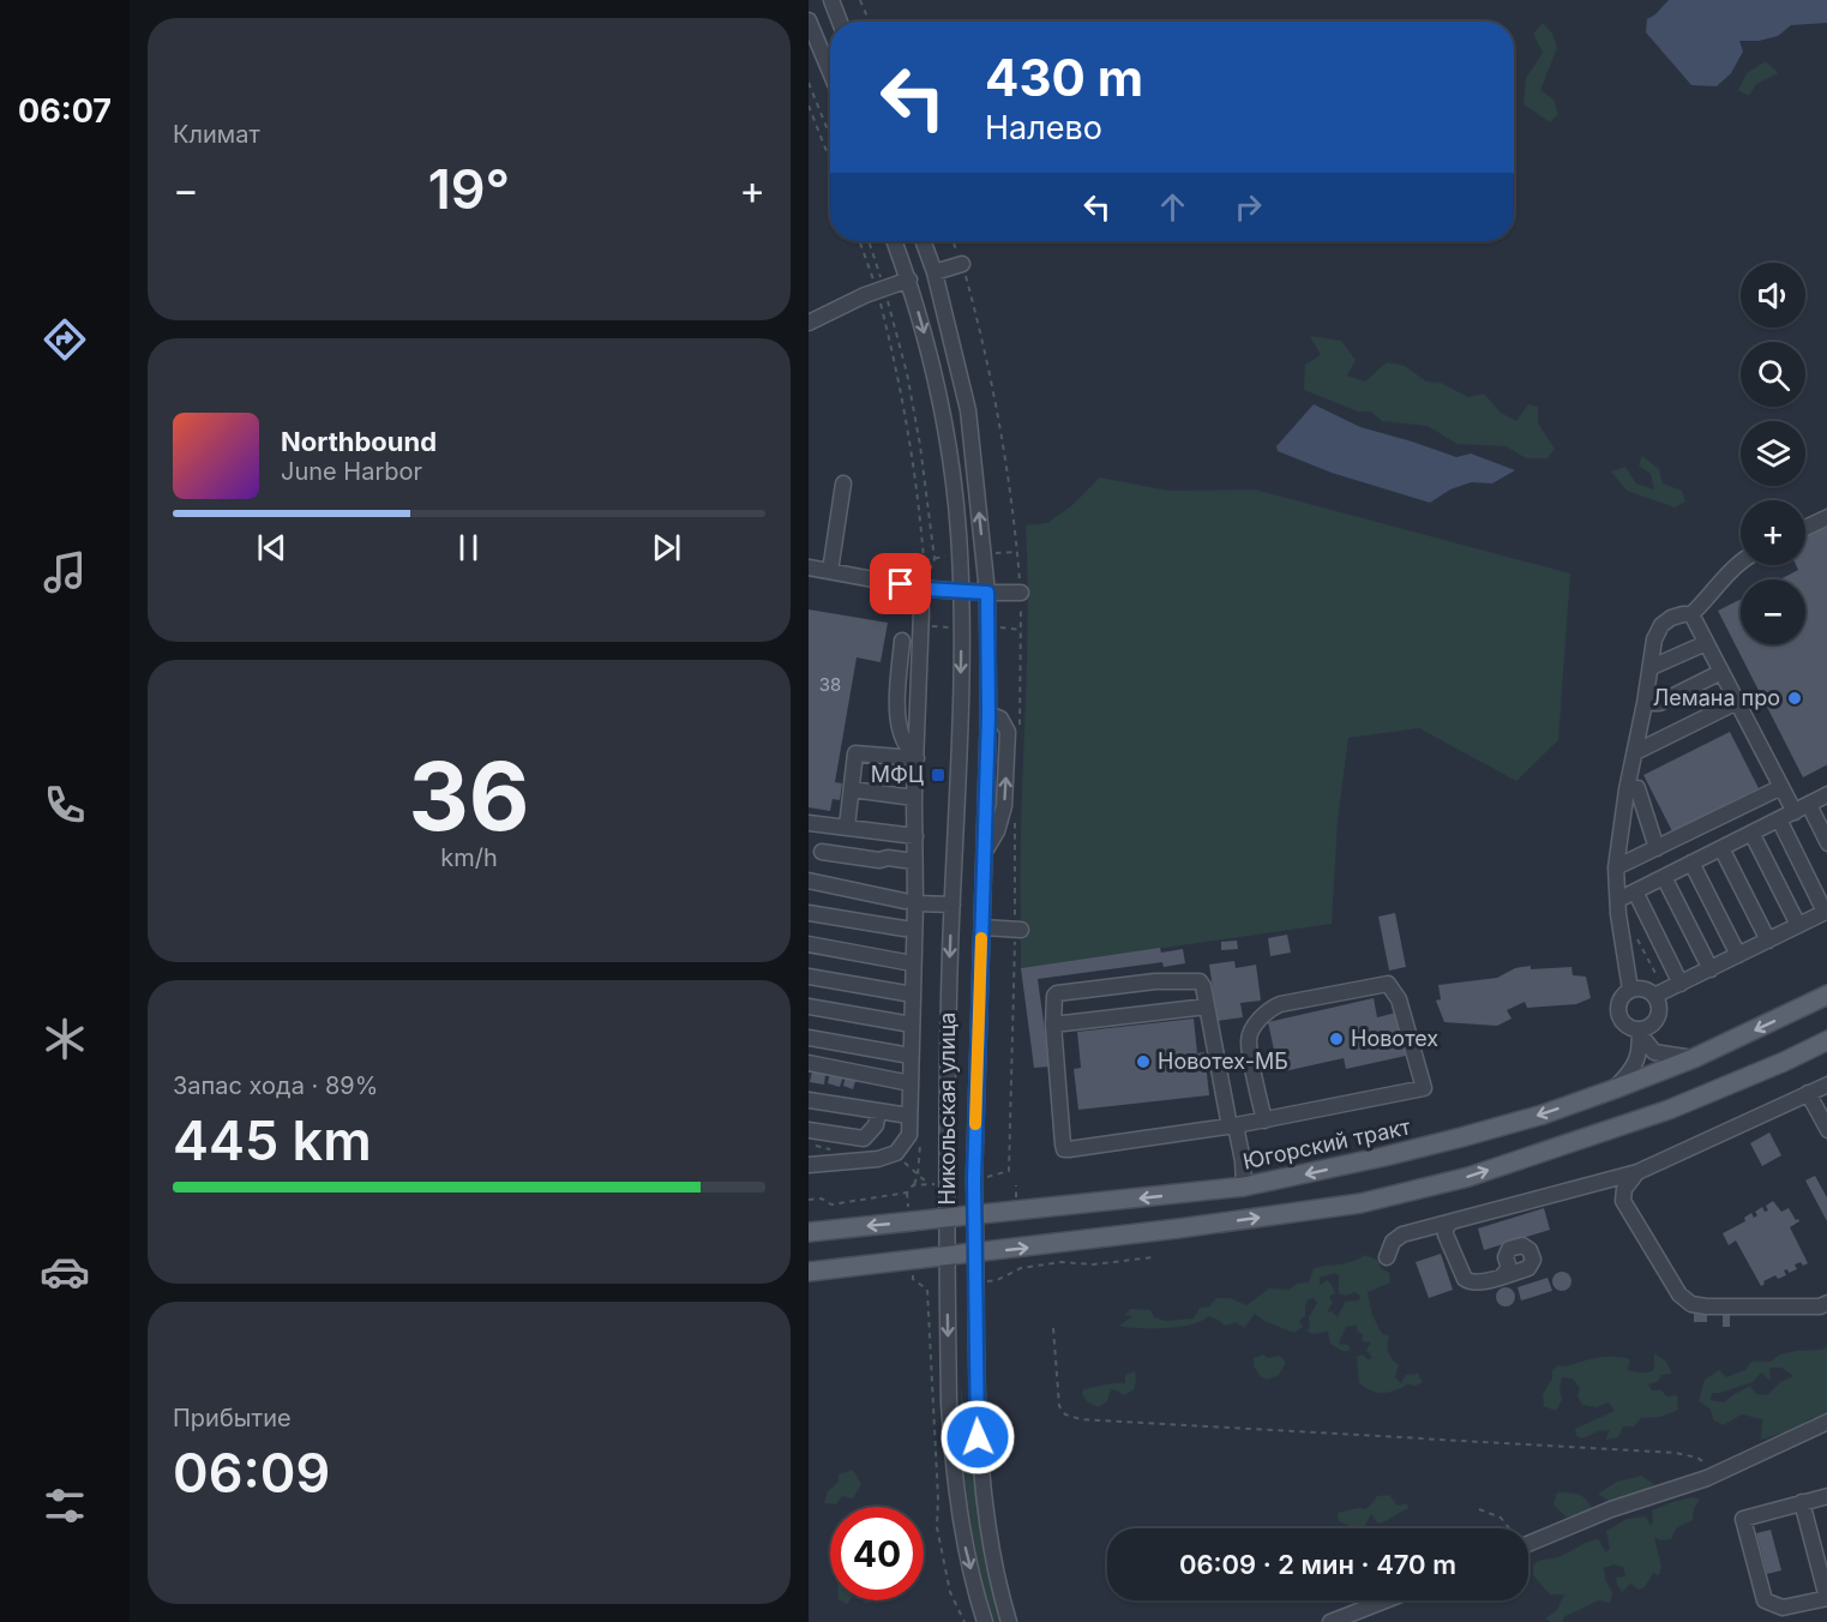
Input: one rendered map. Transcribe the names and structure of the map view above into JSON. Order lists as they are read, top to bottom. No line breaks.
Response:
{"streets":{"main road":["Югорский тракт"],"street":["Никольская улица"]},"crossings":[["Никольская улица","Югорский тракт"]],"places":{"other":["Лемана про","Новотех","Новотех-МБ"],"transit":["МФЦ"]},"house_numbers":["38"],"page":{"tabs":"06:07","tile":["Климат",["36","km/h"],["Запас хода · 89%","445 km"],["Прибытие","06:09"]],"turn":["430 m","Налево"],"heat":["−","19°","+"],"map_buttons":["+","−"],"song":["Northbound","June Harbor"],"limit":"40","trip":"06:09 · 2 мин · 470 m"}}
